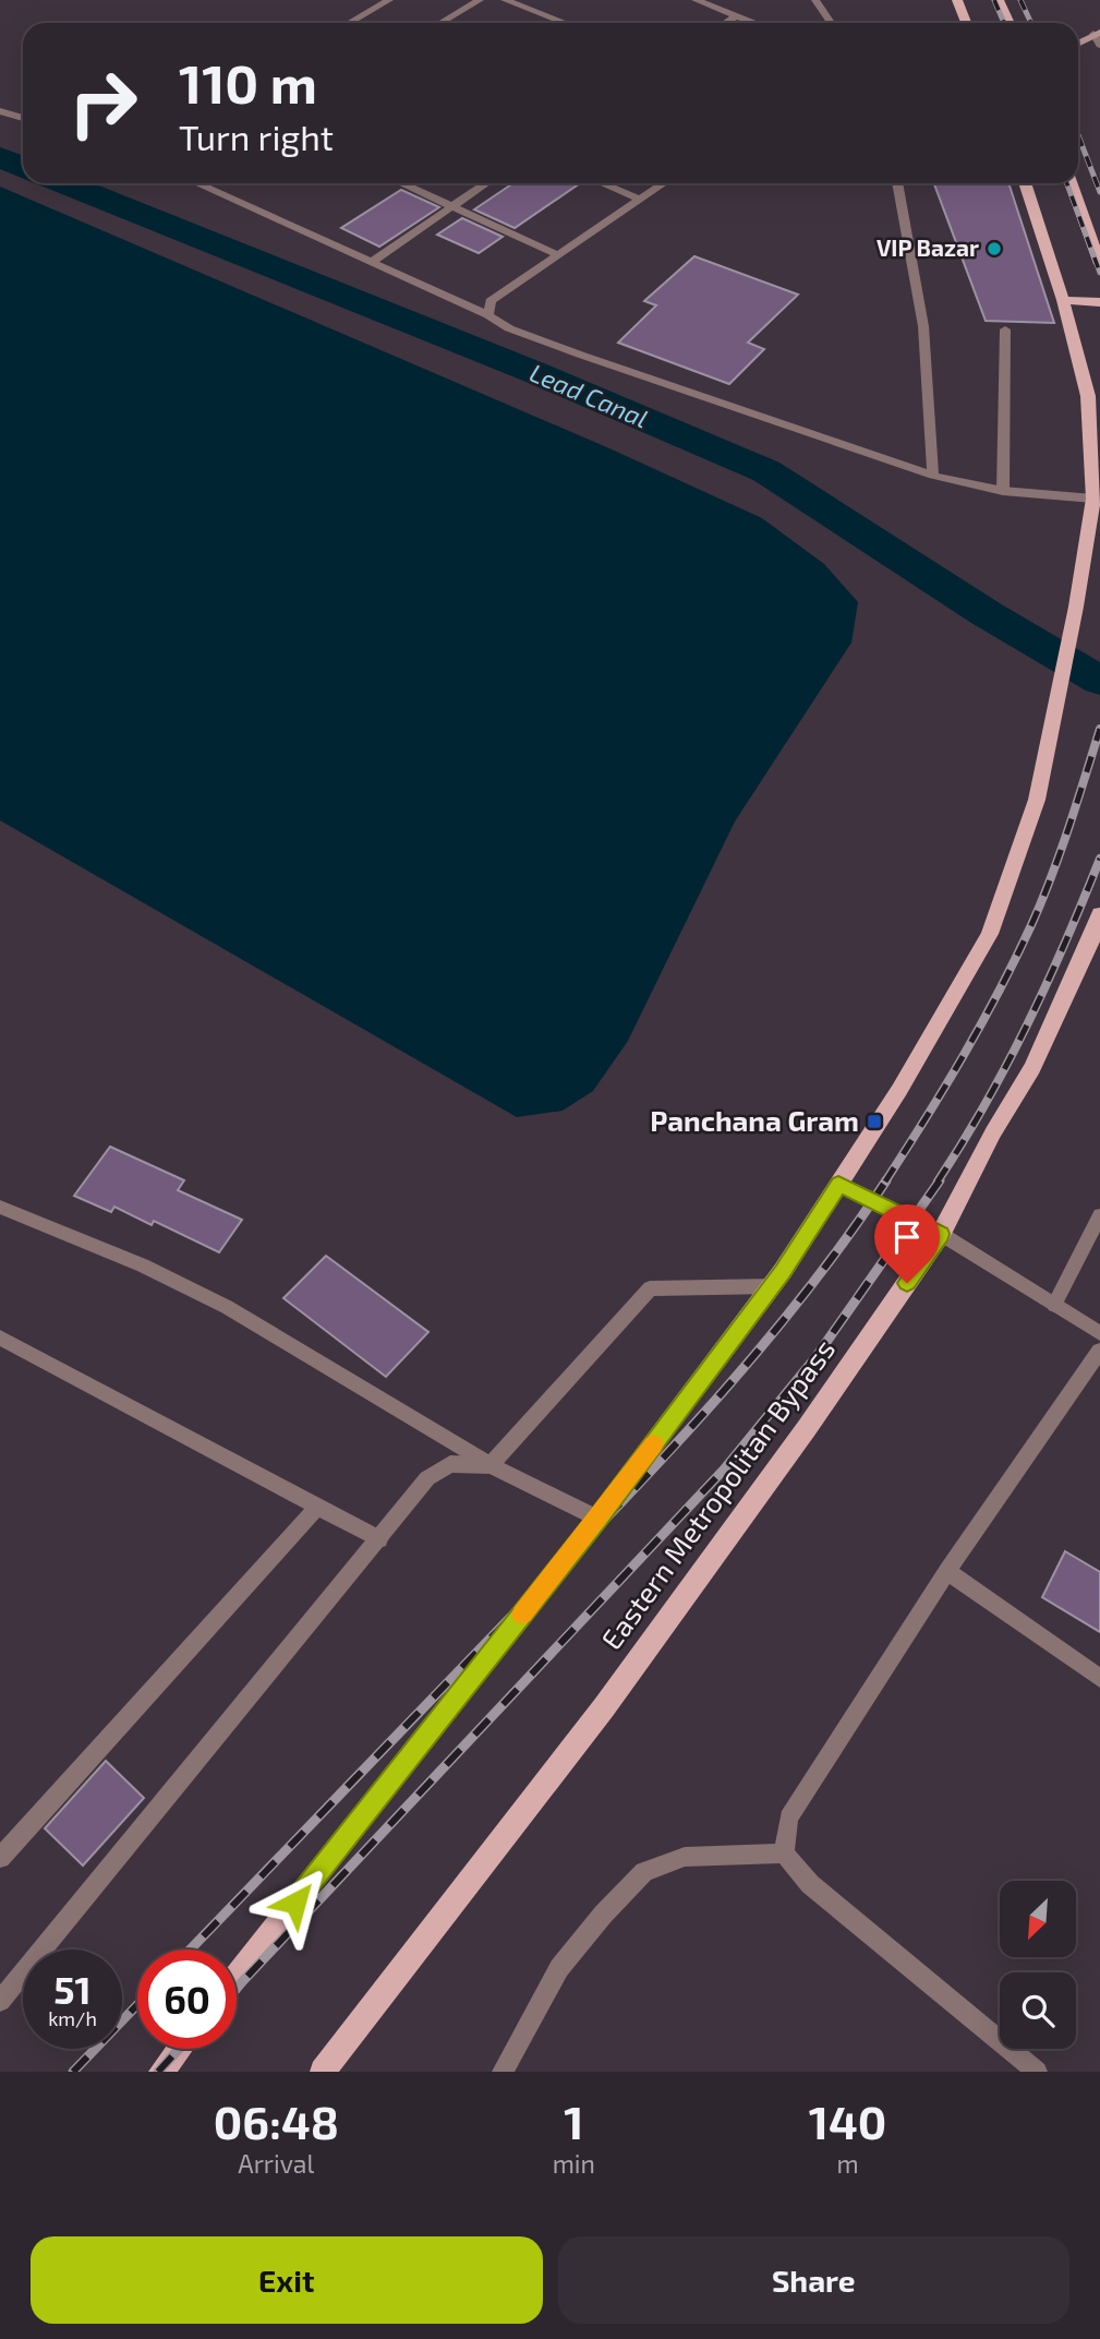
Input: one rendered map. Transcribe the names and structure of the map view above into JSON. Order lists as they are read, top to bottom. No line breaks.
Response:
{"streets":{"main road":["Eastern Metropolitan Bypass"]},"water":["Lead Canal"],"places":{"other":["VIP Bazar"],"transit":["Panchana Gram"]},"north":"bottom left","page":{"turn":["110 m","Turn right"],"speed":"51 km/h","limit":"60","eta":["06:48","Arrival","1","min","140","m"],"buttons":["Exit","Share"]}}
